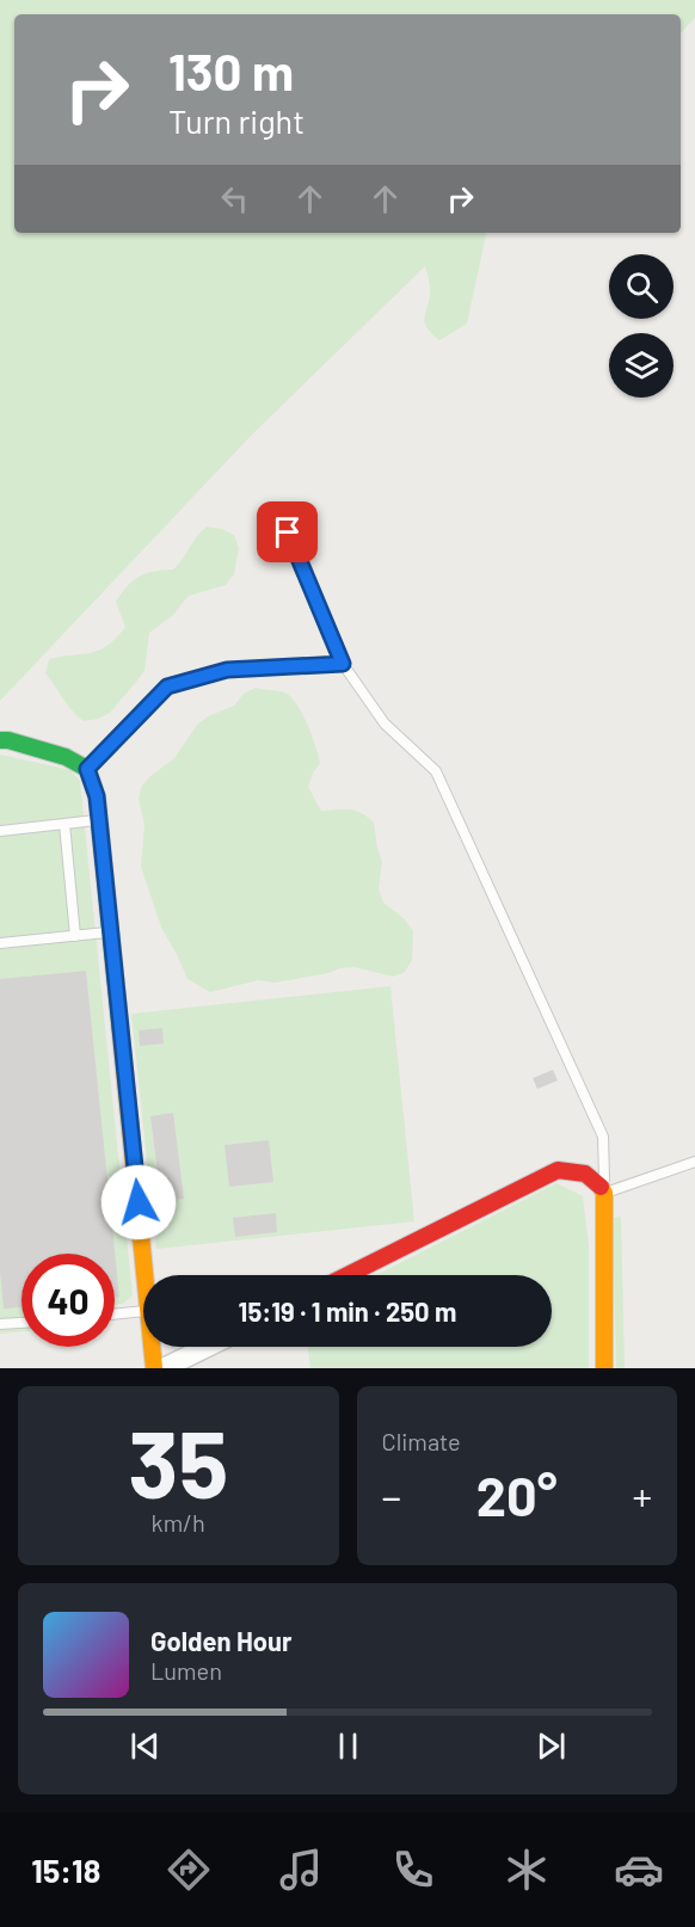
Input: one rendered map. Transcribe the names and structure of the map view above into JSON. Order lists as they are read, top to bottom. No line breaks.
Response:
{"page":{"turn":["130 m","Turn right"],"limit":"40","trip":"15:19 · 1 min · 250 m","tile":[["35","km/h"],"Climate"],"heat":["−","20°","+"],"song":["Golden Hour","Lumen"],"tabs":"15:18"}}
